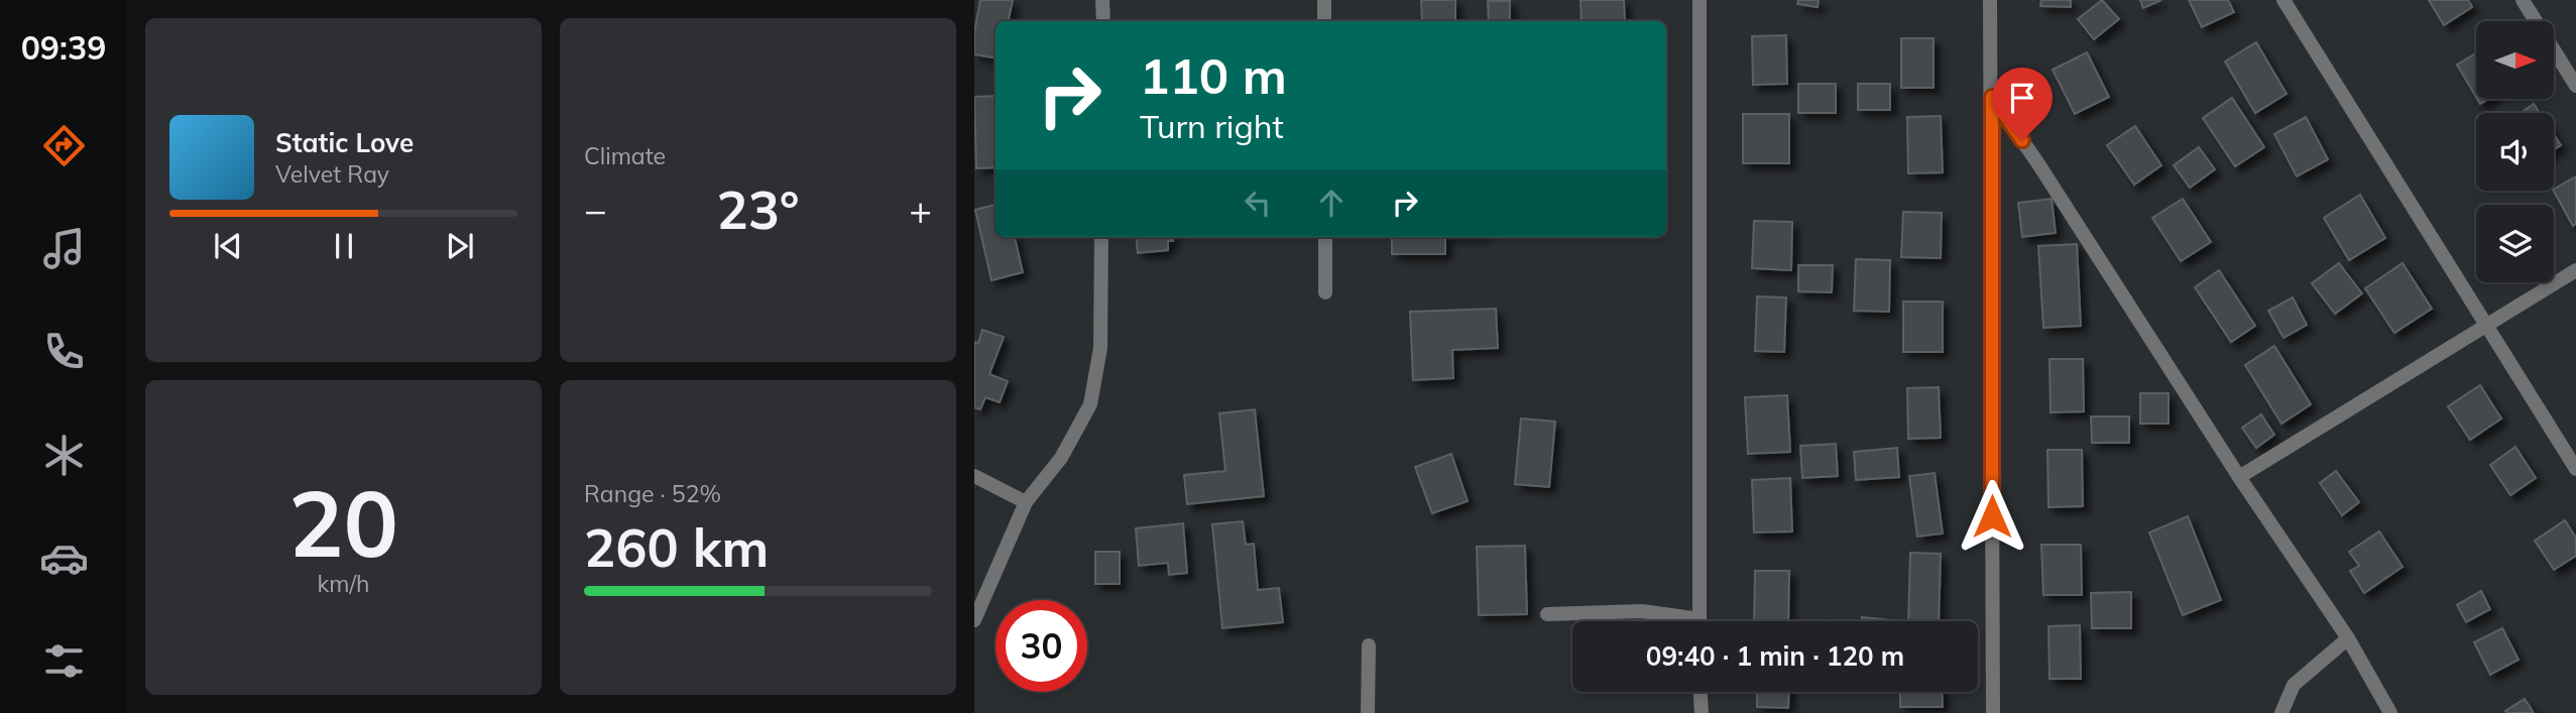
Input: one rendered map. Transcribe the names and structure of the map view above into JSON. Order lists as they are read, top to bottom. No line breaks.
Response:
{"north":"right","page":{"tabs":"09:39","tile":["Climate",["20","km/h"],["Range · 52%","260 km"]],"turn":["110 m","Turn right"],"song":["Static Love","Velvet Ray"],"heat":["−","23°","+"],"limit":"30","trip":"09:40 · 1 min · 120 m"}}
